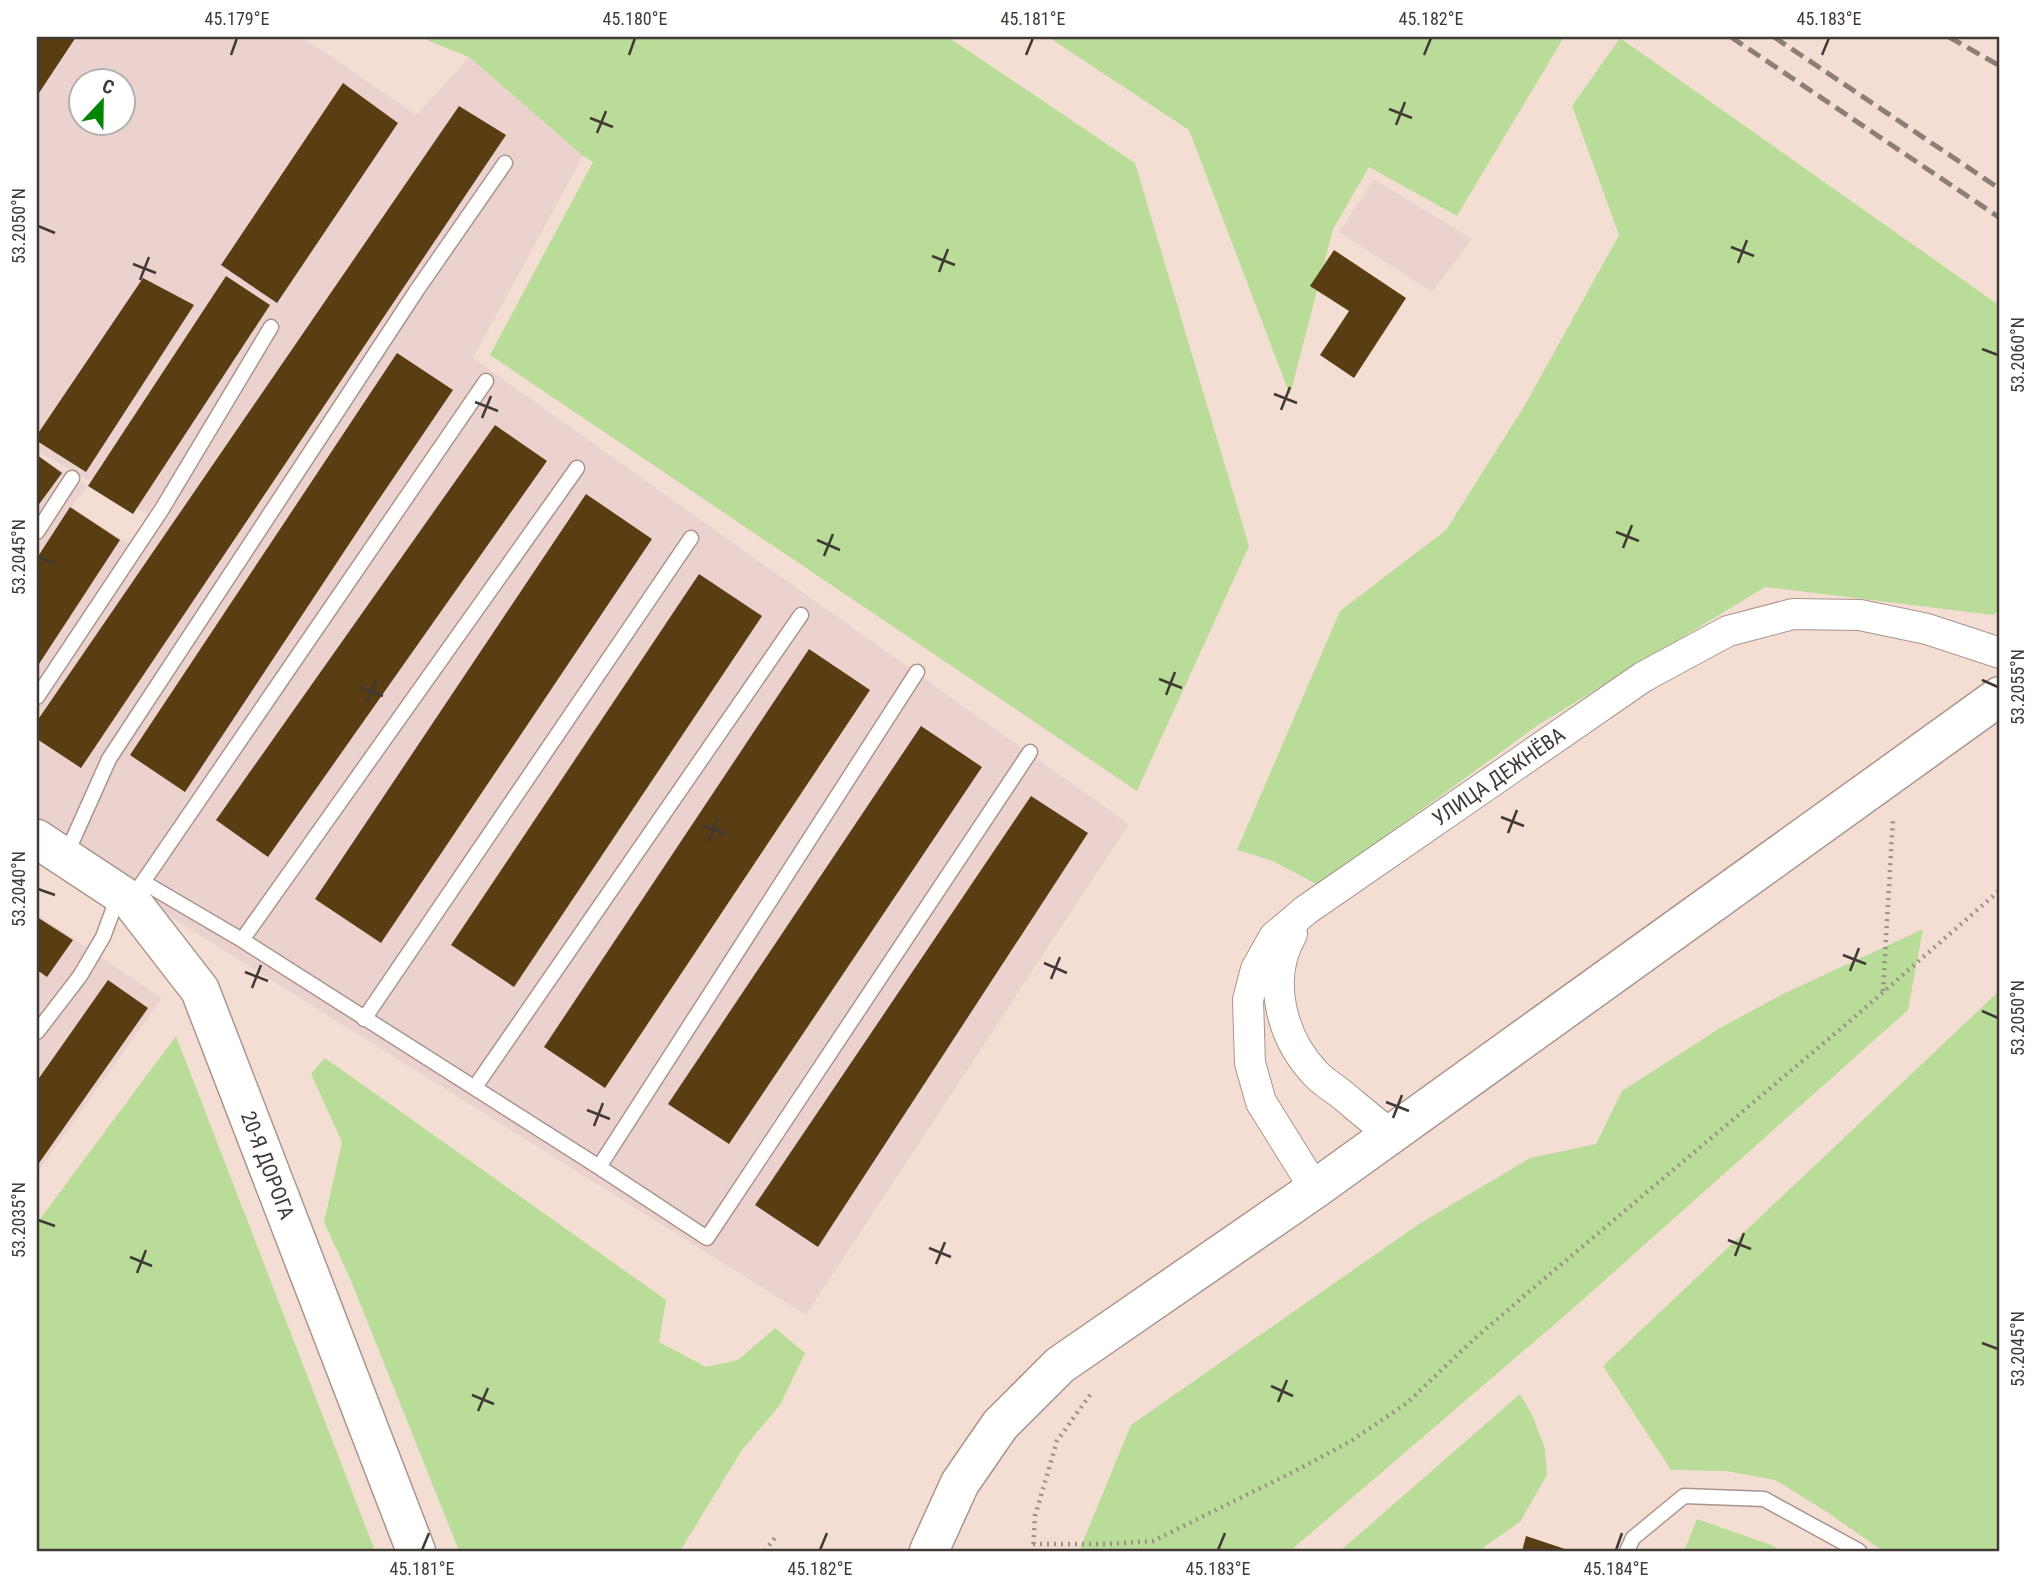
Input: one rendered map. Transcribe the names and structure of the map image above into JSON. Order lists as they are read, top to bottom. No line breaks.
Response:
{"streets":{"main road":["20-Я ДОРОГА"],"street":["УЛИЦА ДЕЖНЁВА"]},"north":"top","coordinates":["45.179°E","45.180°E","45.181°E","45.182°E","45.183°E","53.2050°N","53.2060°N","53.2045°N","53.2055°N","53.2040°N","53.2035°N","45.184°E"]}
